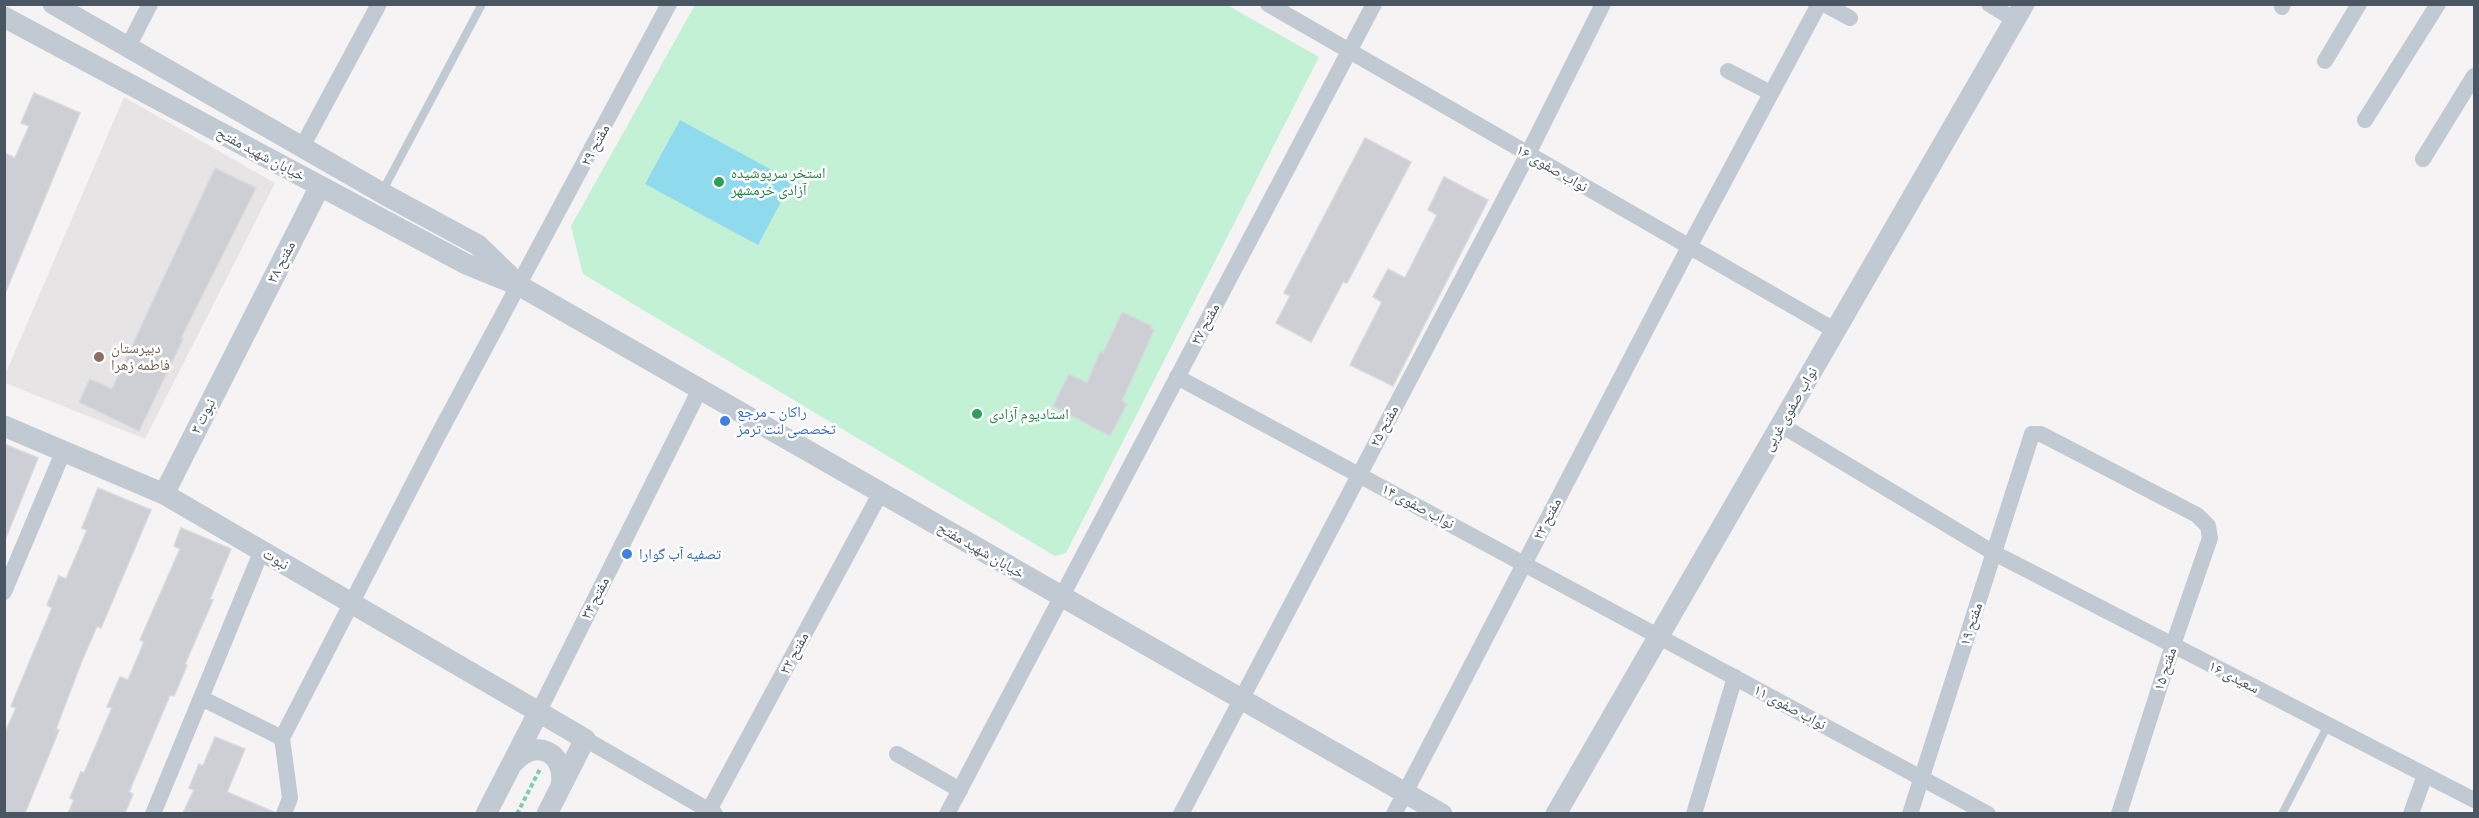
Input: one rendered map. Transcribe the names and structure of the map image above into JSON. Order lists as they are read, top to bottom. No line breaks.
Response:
{"streets":{"street":["مفتح ۲۹","خیابان شهید مفتح","نواب صفوی ۱۶","مفتح ۳۸","مفتح ۲۷","نواب صفوی غربی","نبوت ۳","مفتح ۲۵","نواب صفوی ۱۴","مفتح ۲۳","نبوت","مفتح ۳۴","مفتح ۱۹","مفتح ۳۲","مفتح ۱۵","سعیدی ۱۶","نواب صفوی ۱۱"]},"crossings":[["مفتح ۲۹","خیابان شهید مفتح"],["مفتح ۲۹","نبوت"],["خیابان شهید مفتح","مفتح ۳۸"],["خیابان شهید مفتح","مفتح ۲۷"],["خیابان شهید مفتح","مفتح ۲۵"],["خیابان شهید مفتح","مفتح ۲۳"],["خیابان شهید مفتح","مفتح ۳۴"],["خیابان شهید مفتح","مفتح ۳۲"],["نواب صفوی ۱۶","مفتح ۲۷"],["نواب صفوی ۱۶","نواب صفوی غربی"],["نواب صفوی ۱۶","مفتح ۲۵"],["نواب صفوی ۱۶","مفتح ۲۳"],["مفتح ۳۸","نبوت ۳"],["مفتح ۲۷","نواب صفوی ۱۴"],["نواب صفوی غربی","نواب صفوی ۱۴"],["نواب صفوی غربی","سعیدی ۱۶"],["نواب صفوی غربی","نواب صفوی ۱۱"],["نبوت ۳","نبوت"],["مفتح ۲۵","نواب صفوی ۱۴"],["نواب صفوی ۱۴","مفتح ۲۳"],["نواب صفوی ۱۴","نواب صفوی ۱۱"],["نبوت","مفتح ۳۴"],["مفتح ۱۹","مفتح ۱۵"],["مفتح ۱۹","سعیدی ۱۶"],["مفتح ۱۹","نواب صفوی ۱۱"],["مفتح ۱۵","سعیدی ۱۶"]],"places":["استخر سرپوشیده آزادی خرمشهر","دبیرستان فاطمه زهرا","استادیوم آزادی","راکان - مرجع تخصصی لنت ترمز","تصفیه آب گوارا"]}
